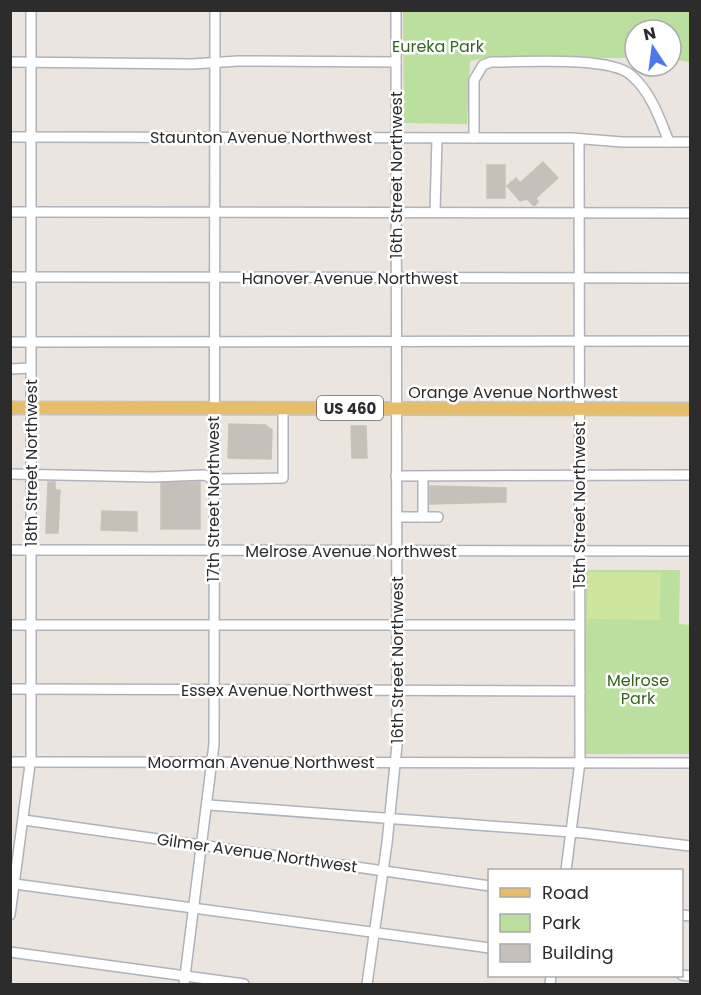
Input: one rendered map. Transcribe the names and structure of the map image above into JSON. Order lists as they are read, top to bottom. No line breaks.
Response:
{"streets":{"main road":["Orange Avenue Northwest","US 460"],"street":["Staunton Avenue Northwest","16th Street Northwest","Hanover Avenue Northwest","18th Street Northwest","17th Street Northwest","15th Street Northwest","Melrose Avenue Northwest","Essex Avenue Northwest","Moorman Avenue Northwest","Gilmer Avenue Northwest"]},"crossings":[["Staunton Avenue Northwest","16th Street Northwest"],["Staunton Avenue Northwest","18th Street Northwest"],["Staunton Avenue Northwest","17th Street Northwest"],["Staunton Avenue Northwest","15th Street Northwest"],["16th Street Northwest","Hanover Avenue Northwest"],["16th Street Northwest","Orange Avenue Northwest"],["16th Street Northwest","Melrose Avenue Northwest"],["16th Street Northwest","Essex Avenue Northwest"],["16th Street Northwest","Moorman Avenue Northwest"],["16th Street Northwest","Gilmer Avenue Northwest"],["Hanover Avenue Northwest","18th Street Northwest"],["Hanover Avenue Northwest","17th Street Northwest"],["Hanover Avenue Northwest","15th Street Northwest"],["Orange Avenue Northwest","18th Street Northwest"],["Orange Avenue Northwest","17th Street Northwest"],["Orange Avenue Northwest","15th Street Northwest"],["18th Street Northwest","Melrose Avenue Northwest"],["18th Street Northwest","Essex Avenue Northwest"],["18th Street Northwest","Moorman Avenue Northwest"],["18th Street Northwest","Gilmer Avenue Northwest"],["17th Street Northwest","Melrose Avenue Northwest"],["17th Street Northwest","Essex Avenue Northwest"],["17th Street Northwest","Moorman Avenue Northwest"],["17th Street Northwest","Gilmer Avenue Northwest"],["15th Street Northwest","Melrose Avenue Northwest"],["15th Street Northwest","Essex Avenue Northwest"],["15th Street Northwest","Moorman Avenue Northwest"]],"parks":["Eureka Park","Melrose Park"],"legend":["Road","Park","Building"],"north":"top"}
